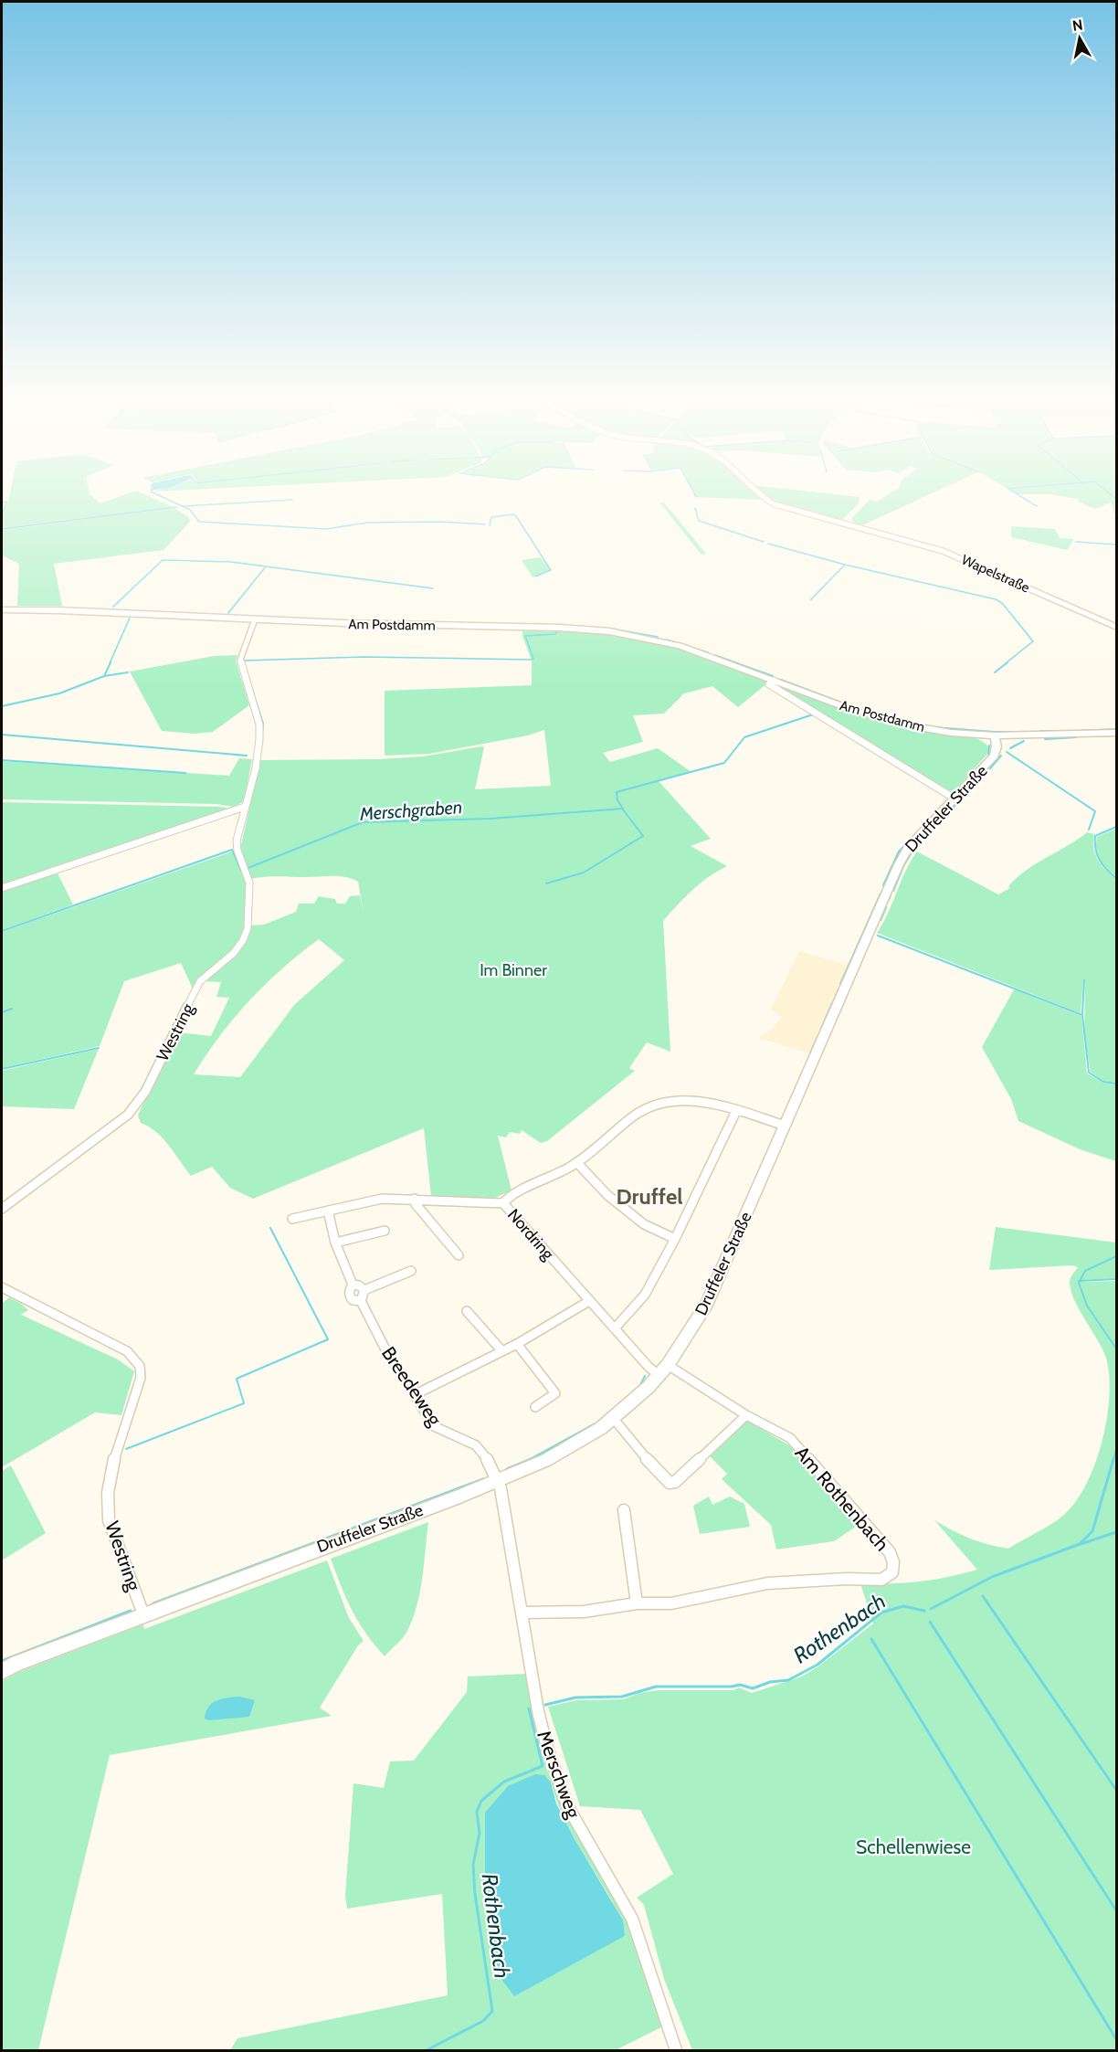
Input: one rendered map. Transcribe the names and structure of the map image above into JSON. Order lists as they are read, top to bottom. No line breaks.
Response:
{"streets":{"street":["Wapelstraße","Am Postdamm","Druffeler Straße","Westring","Nordring","Breedeweg","Am Rothenbach","Merschweg"]},"crossings":[["Am Postdamm","Druffeler Straße"],["Am Postdamm","Westring"],["Druffeler Straße","Westring"],["Druffeler Straße","Nordring"],["Druffeler Straße","Breedeweg"],["Druffeler Straße","Am Rothenbach"],["Druffeler Straße","Merschweg"],["Nordring","Am Rothenbach"],["Breedeweg","Merschweg"],["Am Rothenbach","Merschweg"]],"districts":["Druffel"],"water":["Merschgraben","Rothenbach"],"parks":["Im Binner","Schellenwiese"],"north":"top"}
